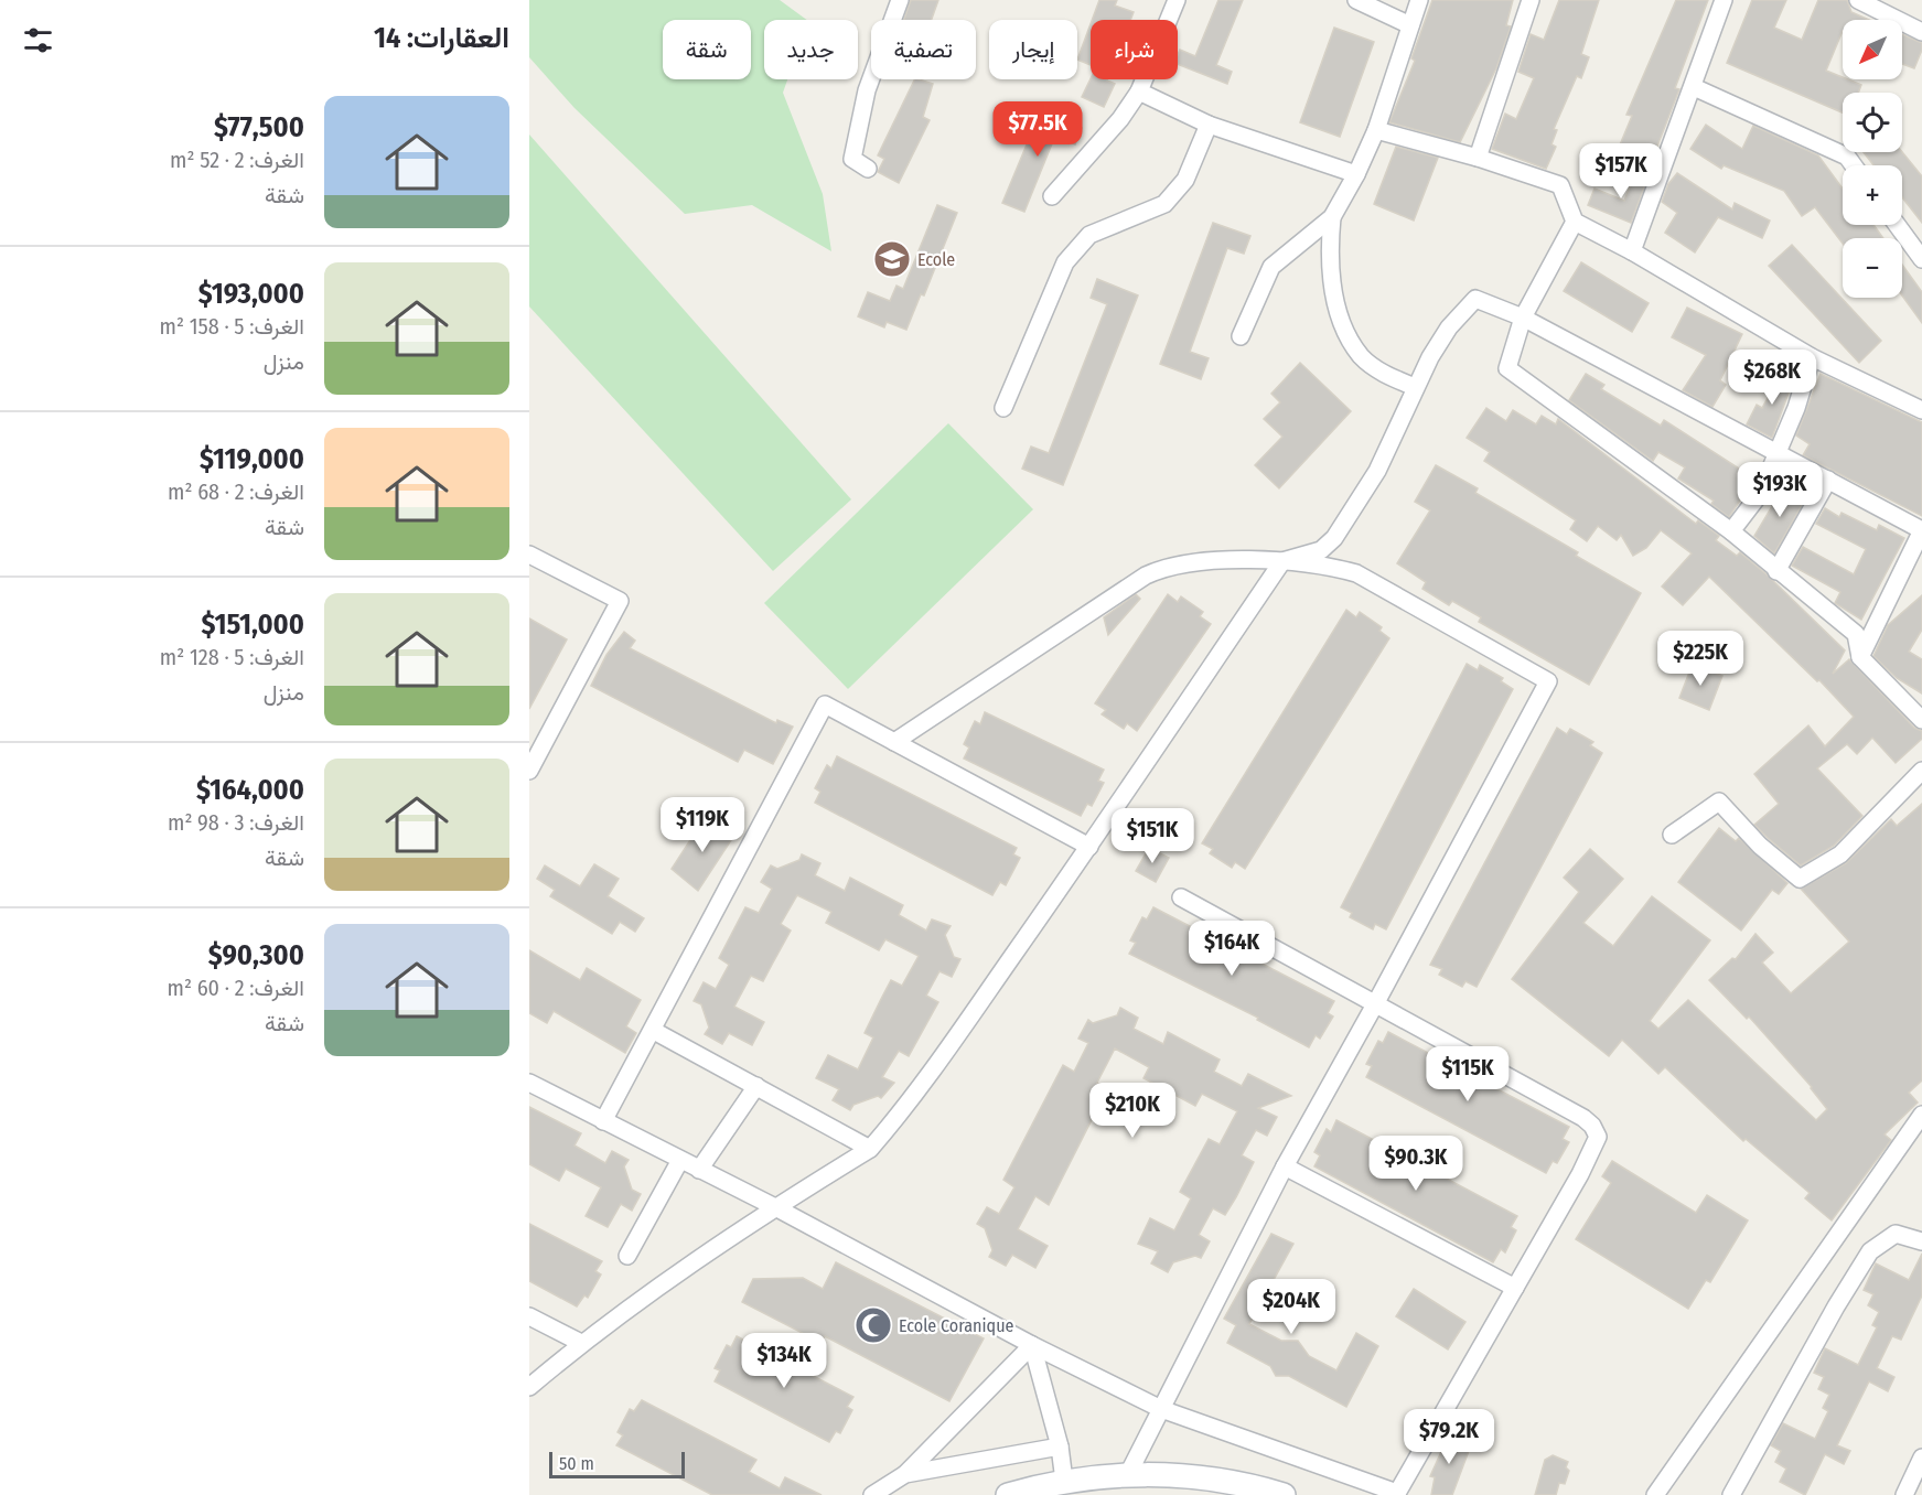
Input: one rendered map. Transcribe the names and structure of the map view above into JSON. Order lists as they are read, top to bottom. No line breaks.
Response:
{"places":{"school or university":["Ecole"],"mosque":["Ecole Coranique"]},"scale_bar":"50 m","north":"bottom left","page":{"heading":"العقارات: 14","map_buttons":["+","−"],"chip":["شراء","إيجار","تصفية","جديد","شقة"],"list":[{"name":"$77,500","note":"الغرف: 2 · 52 m² · شقة"},{"name":"$193,000","note":"الغرف: 5 · 158 m² · منزل"},{"name":"$119,000","note":"الغرف: 2 · 68 m² · شقة"},{"name":"$151,000","note":"الغرف: 5 · 128 m² · منزل"},{"name":"$164,000","note":"الغرف: 3 · 98 m² · شقة"},{"name":"$90,300","note":"الغرف: 2 · 60 m² · شقة"}],"price":["$77.5K","$157K","$268K","$193K","$225K","$119K","$151K","$164K","$115K","$210K","$90.3K","$204K","$134K","$79.2K"],"scale":"50 m"}}
